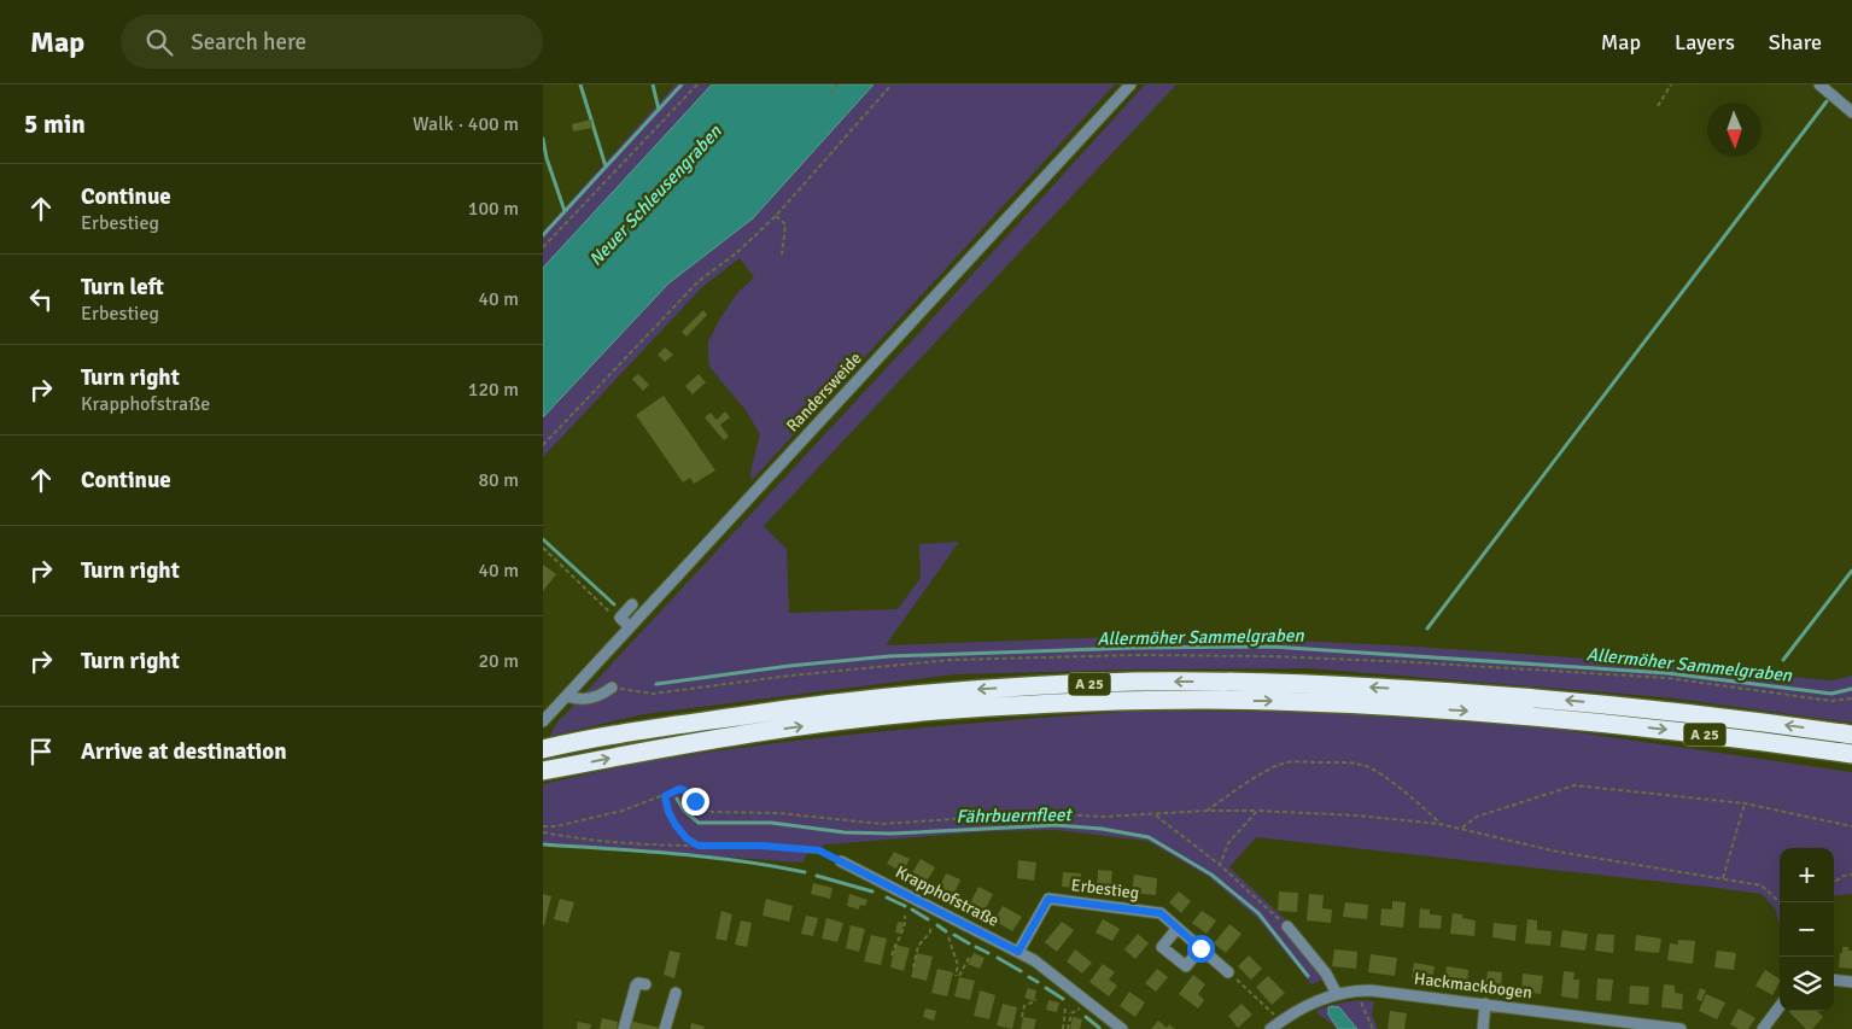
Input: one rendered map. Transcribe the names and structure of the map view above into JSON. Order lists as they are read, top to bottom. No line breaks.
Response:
{"streets":{"highway":["A 25"],"street":["Randersweide","Erbestieg","Krapphofstraße","Hackmackbogen"]},"crossings":[["Erbestieg","Krapphofstraße"]],"water":["Neuer Schleusengraben","Allermöher Sammelgraben","Fährbuernfleet"],"north":"bottom","page":{"header":"Map","search":"Search here","nav":["Map","Layers","Share"],"heading":["5 min","Walk · 400 m"],"list":[["Continue","Erbestieg","100 m"],["Turn left","Erbestieg","40 m"],["Turn right","Krapphofstraße","120 m"],["Continue","80 m"],["Turn right","40 m"],["Turn right","20 m"],"Arrive at destination"],"map_buttons":["+","−"]}}
